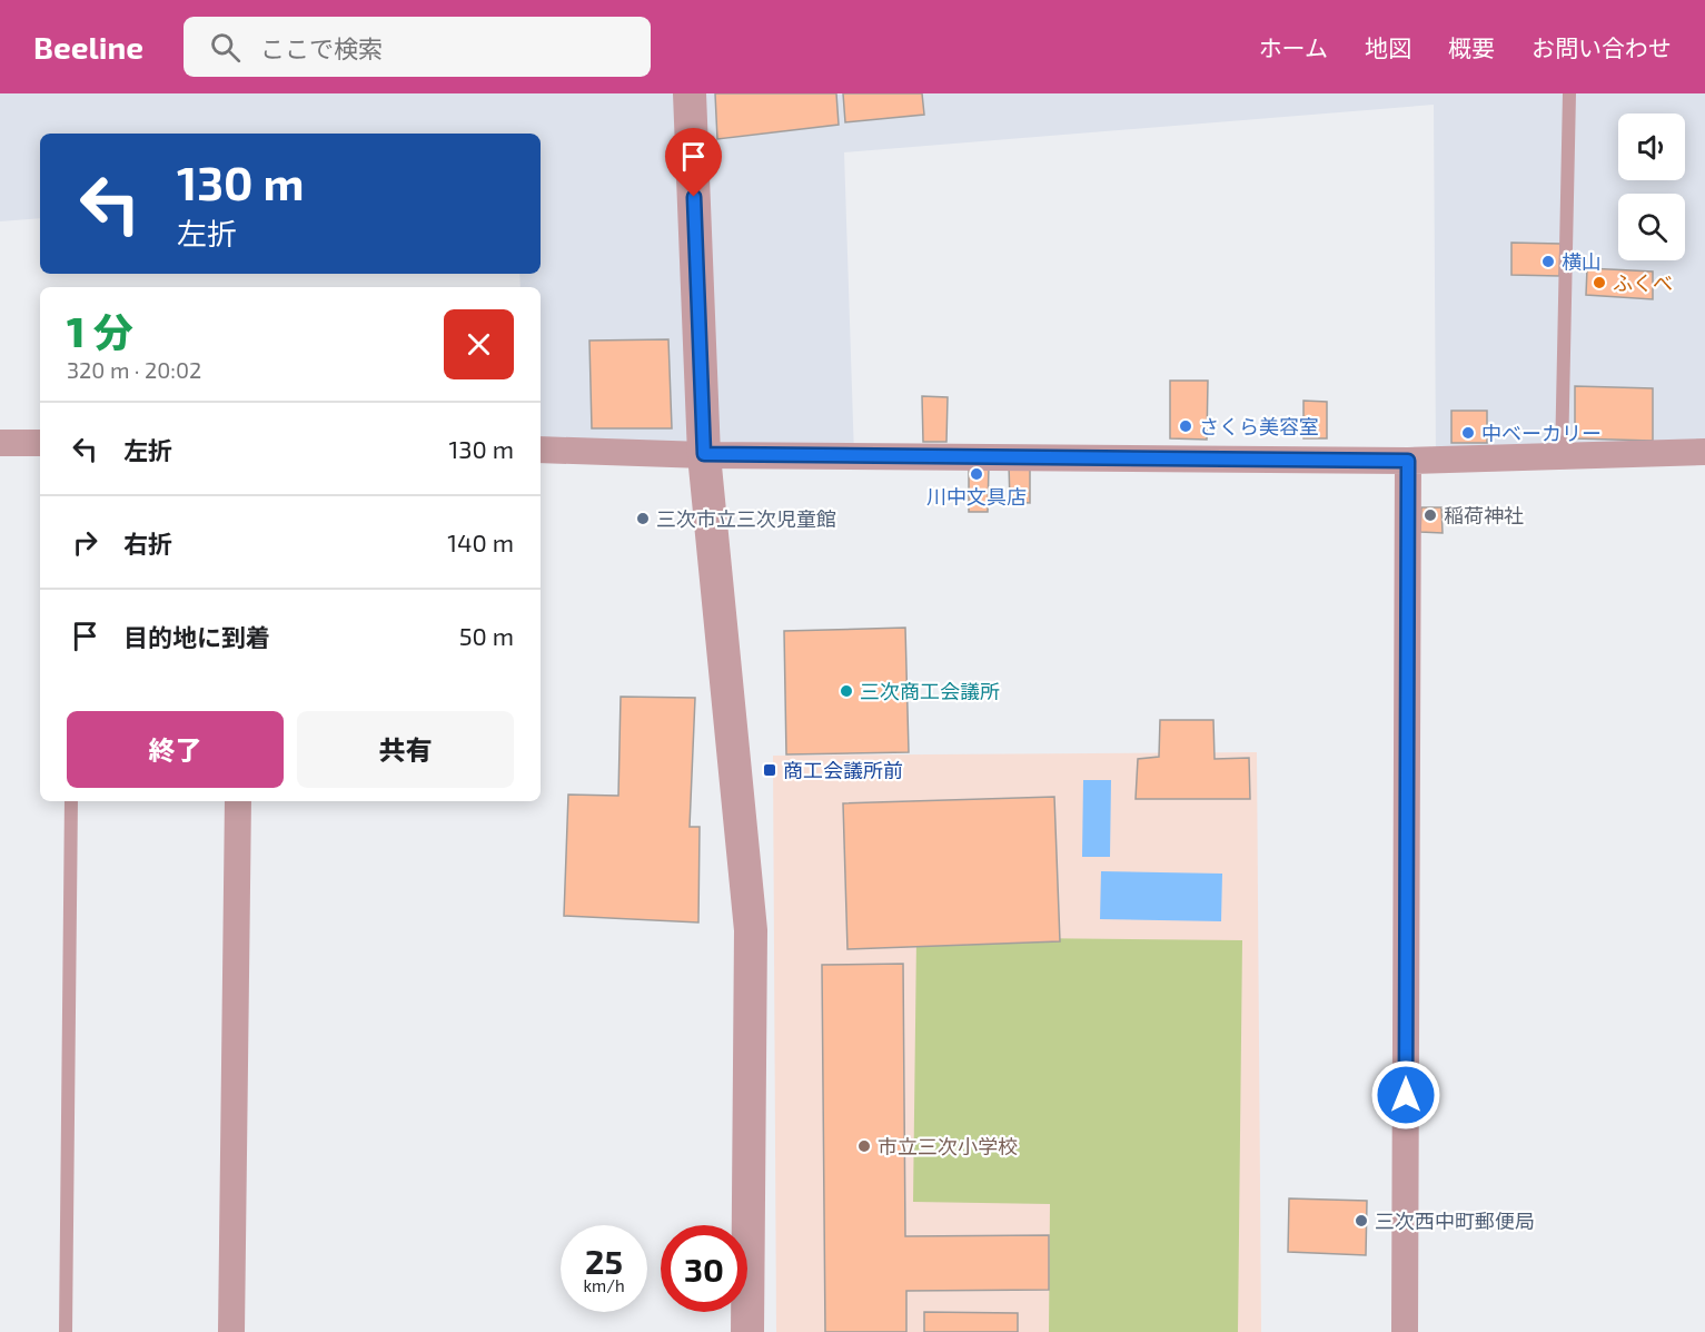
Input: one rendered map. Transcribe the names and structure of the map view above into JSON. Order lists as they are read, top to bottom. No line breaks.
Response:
{"places":{"other":["横山","ふくべ","さくら美容室","中ベーカリー","川中文具店","稲荷神社","三次市立三次児童館","三次商工会議所","市立三次小学校","三次西中町郵便局"],"transit":["商工会議所前"]},"page":{"header":"Beeline","search":"ここで検索","nav":["ホーム","地図","概要","お問い合わせ"],"turn":["130 m","左折"],"heading":["1 分","320 m · 20:02"],"list":[{"name":"左折","value":"130 m"},{"name":"右折","value":"140 m"},{"name":"目的地に到着","value":"50 m"}],"buttons":["終了","共有"],"speed":"25 km/h","limit":"30"}}
